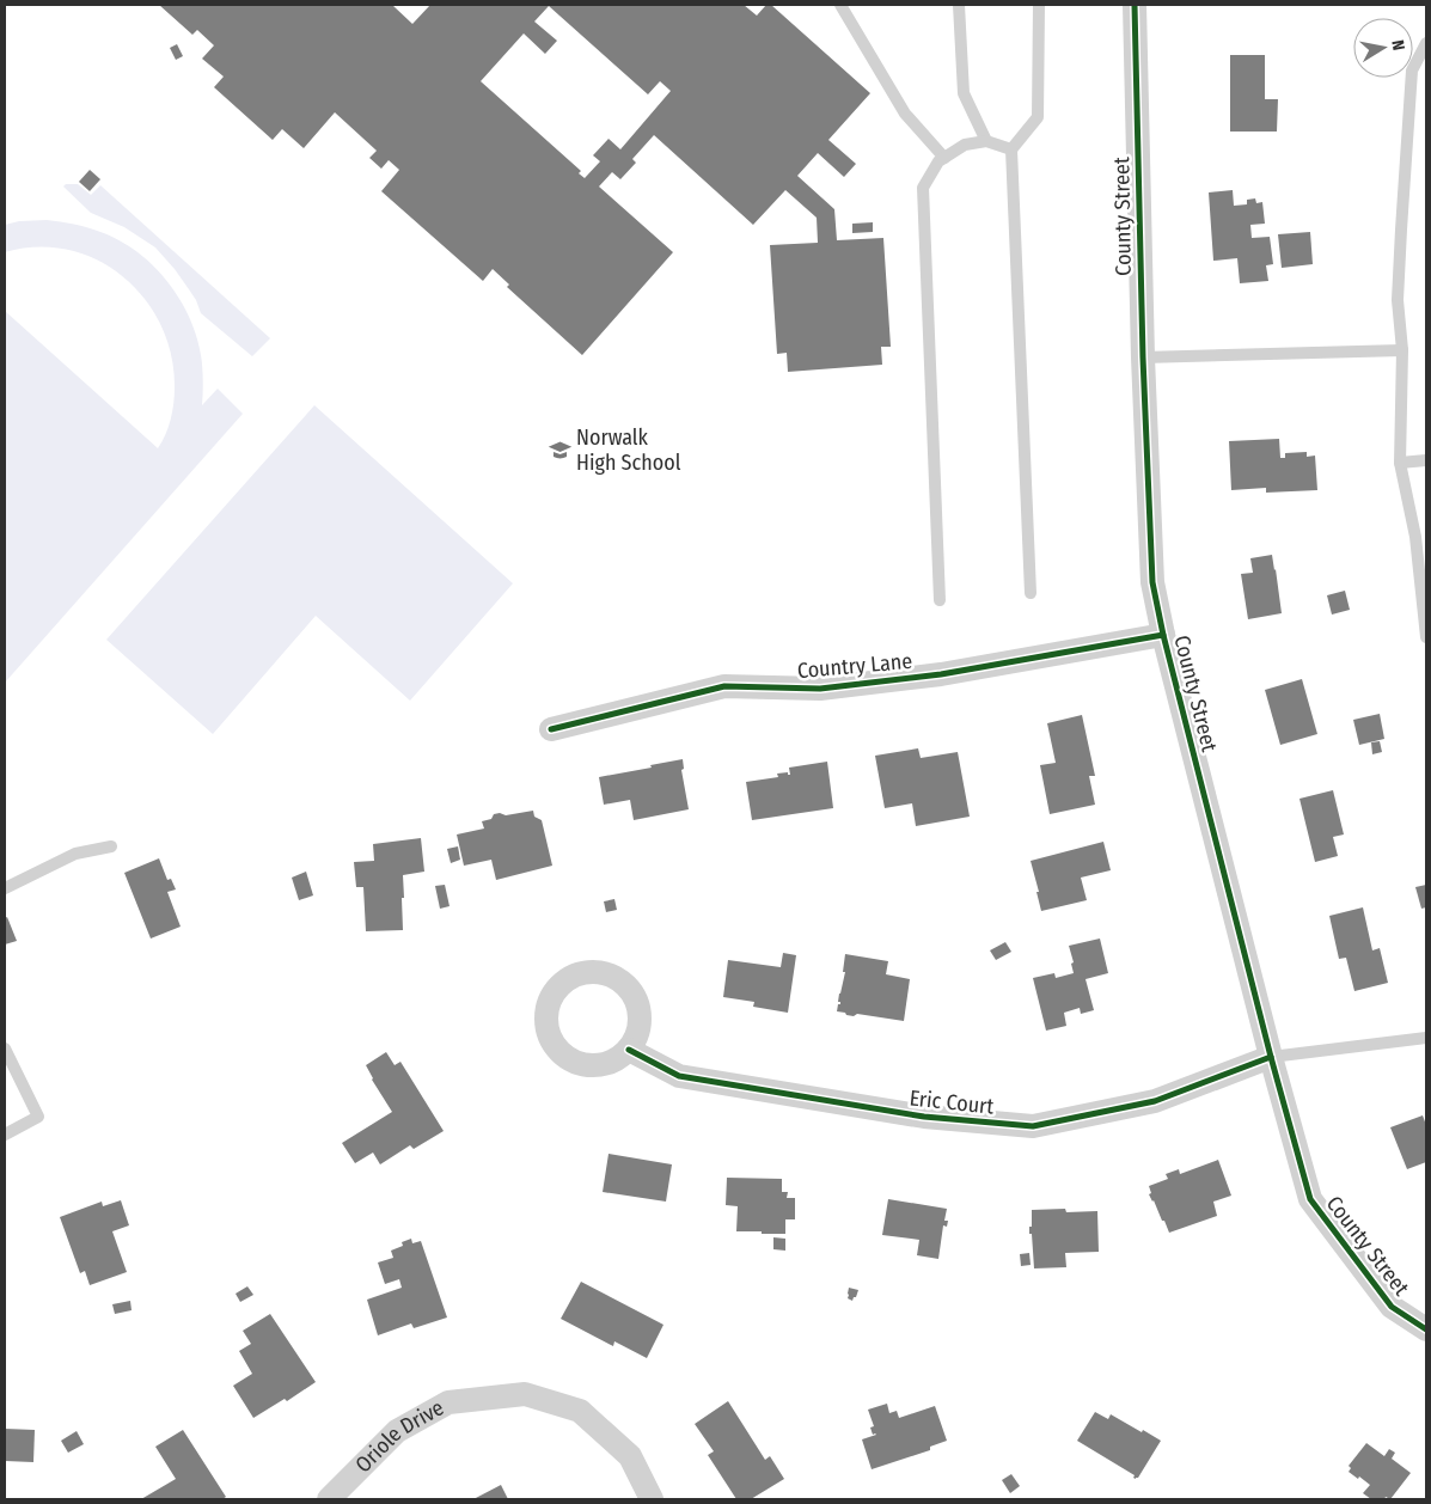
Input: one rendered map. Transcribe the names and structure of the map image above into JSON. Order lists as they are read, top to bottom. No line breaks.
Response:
{"streets":{"street":["County Street","Country Lane","Eric Court","Oriole Drive"]},"crossings":[["County Street","Country Lane"],["County Street","Eric Court"]],"places":{"school or university":["Norwalk High School"]},"north":"right"}
